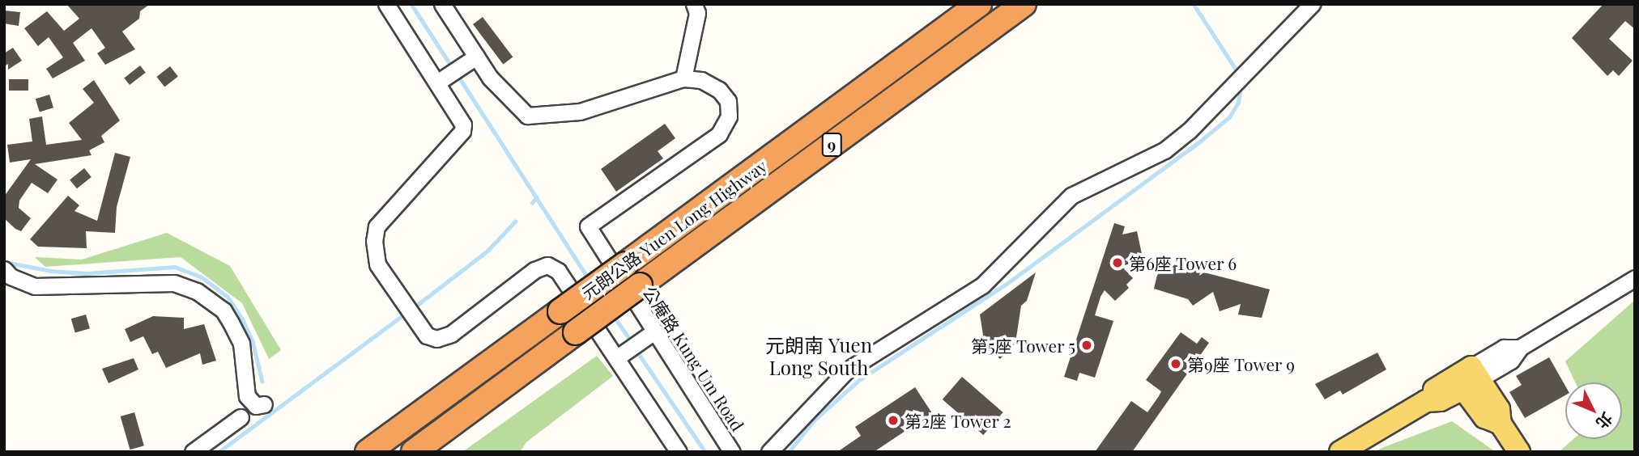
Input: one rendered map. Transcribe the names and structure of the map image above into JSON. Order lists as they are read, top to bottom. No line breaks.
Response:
{"streets":{"highway":["9","元朗公路 Yuen Long Highway"],"street":["公庵路 Kung Um Road"]},"districts":["元朗南 Yuen Long South"],"places":["第6座 Tower 6","第5座 Tower 5","第9座 Tower 9","第2座 Tower 2"],"north":"bottom right"}
